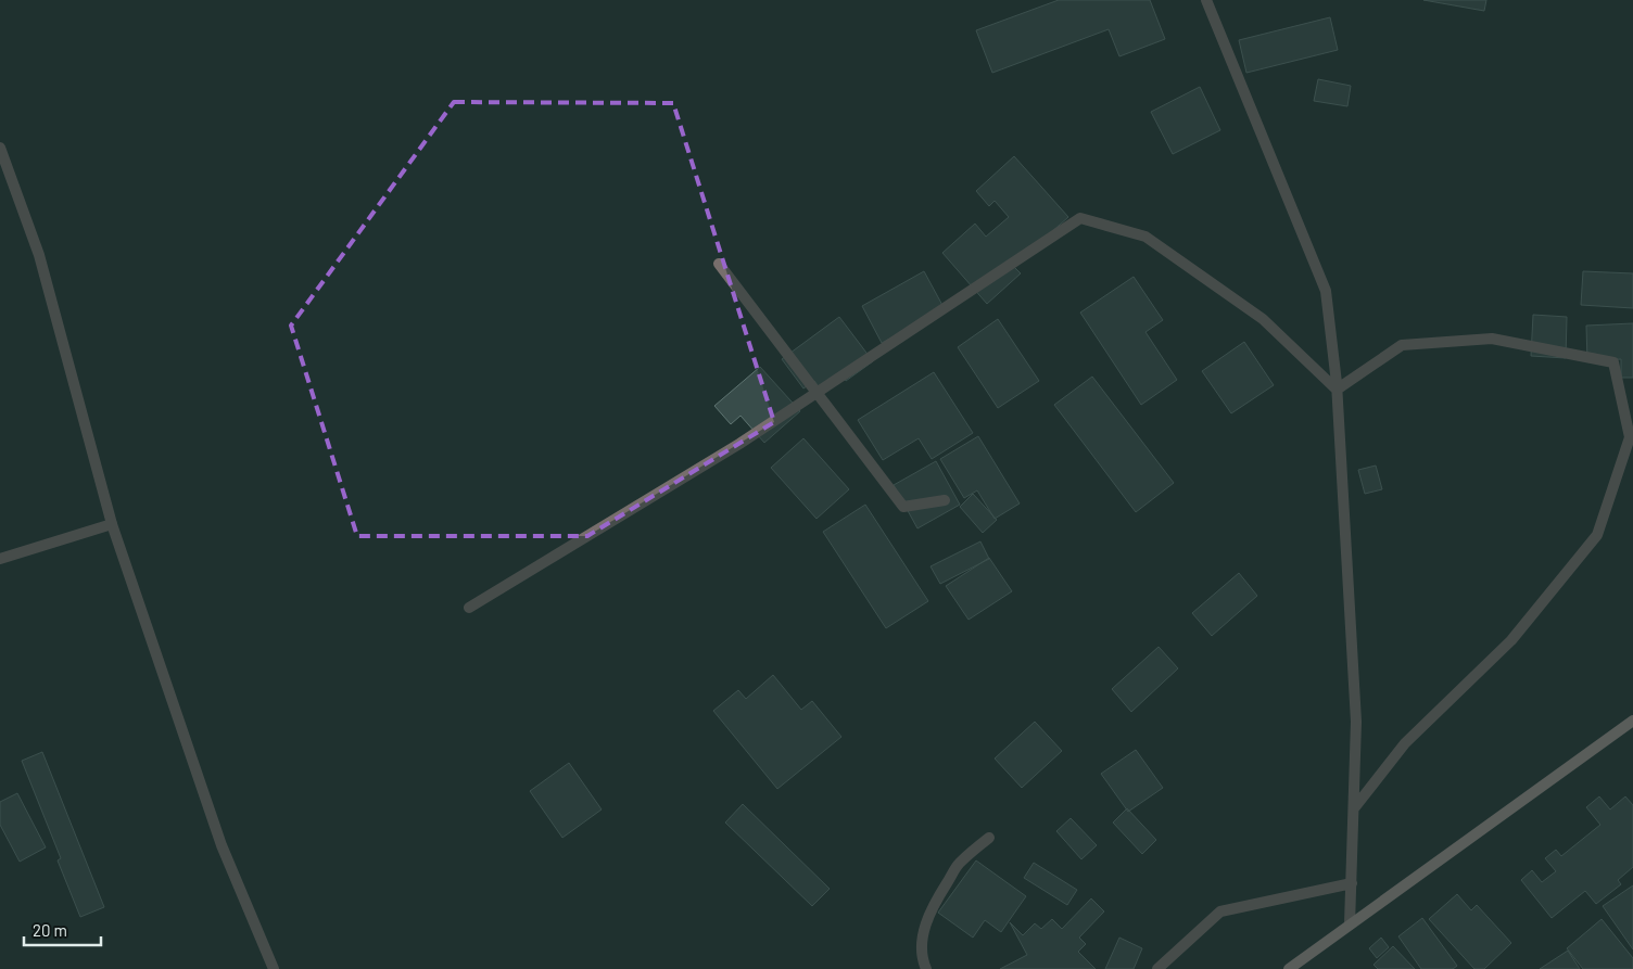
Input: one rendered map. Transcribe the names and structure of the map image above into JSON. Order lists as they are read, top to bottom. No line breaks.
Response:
{"scale_bar":"20 m"}
